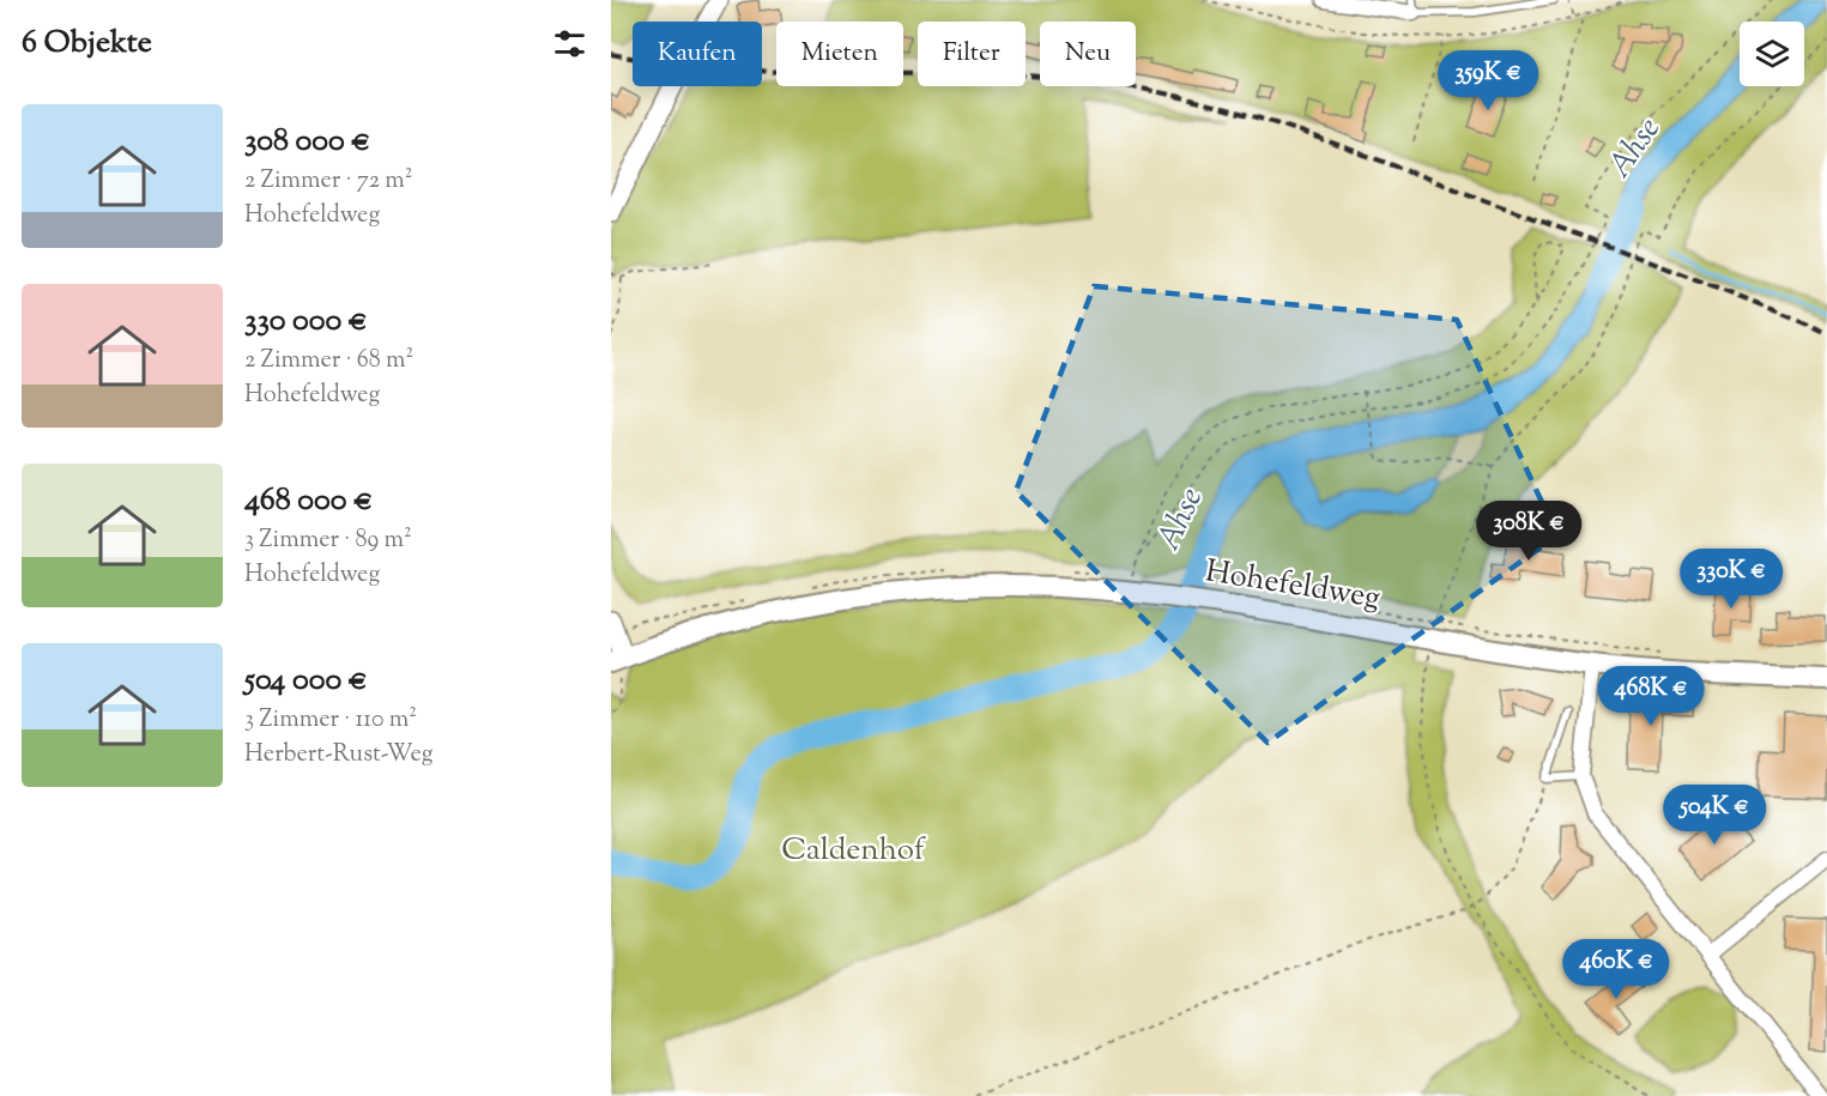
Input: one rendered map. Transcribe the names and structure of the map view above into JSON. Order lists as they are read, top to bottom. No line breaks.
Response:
{"streets":{"main road":["Hohefeldweg"]},"water":["Ahse"],"parks":["Caldenhof"],"page":{"heading":"6 Objekte","chip":["Kaufen","Mieten","Filter","Neu"],"price":["359K €","308K €","330K €","468K €","504K €","460K €"],"list":[{"name":"308 000 €","note":"2 Zimmer · 72 m² · Hohefeldweg"},{"name":"330 000 €","note":"2 Zimmer · 68 m² · Hohefeldweg"},{"name":"468 000 €","note":"3 Zimmer · 89 m² · Hohefeldweg"},{"name":"504 000 €","note":"3 Zimmer · 110 m² · Herbert-Rust-Weg"}]}}
